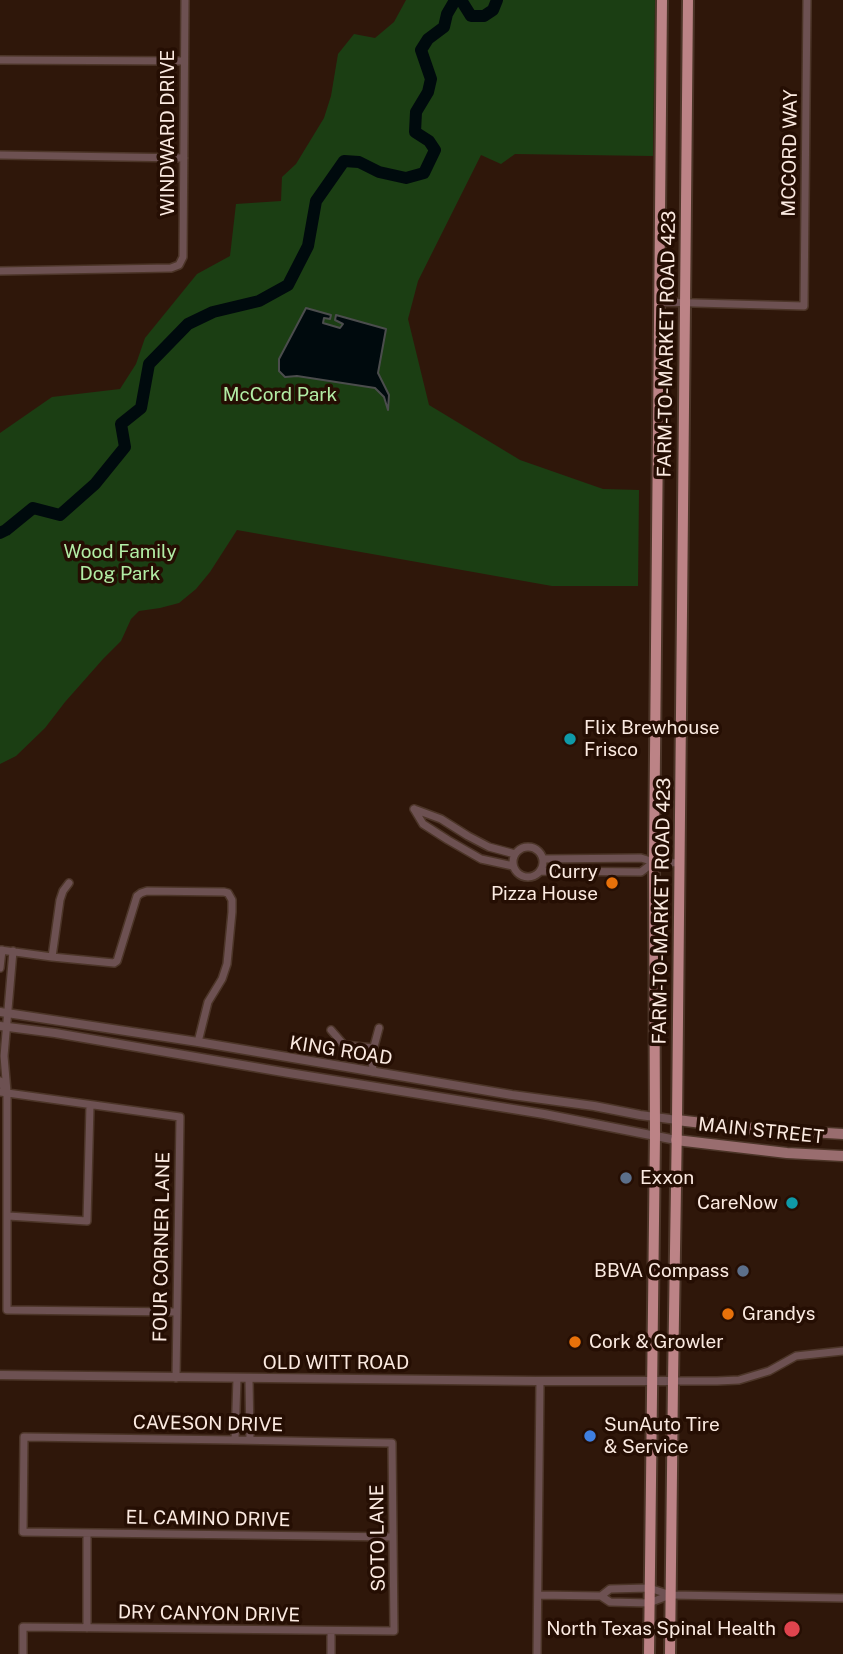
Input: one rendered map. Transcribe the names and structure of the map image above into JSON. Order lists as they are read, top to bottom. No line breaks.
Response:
{"streets":{"main road":["FARM-TO-MARKET ROAD 423","MAIN STREET"],"street":["WINDWARD DRIVE","MCCORD WAY","KING ROAD","FOUR CORNER LANE","OLD WITT ROAD","CAVESON DRIVE","EL CAMINO DRIVE","SOTO LANE","DRY CANYON DRIVE"]},"crossings":[["MCCORD WAY","FARM-TO-MARKET ROAD 423"],["FARM-TO-MARKET ROAD 423","KING ROAD"],["FARM-TO-MARKET ROAD 423","MAIN STREET"],["FARM-TO-MARKET ROAD 423","OLD WITT ROAD"],["KING ROAD","MAIN STREET"],["FOUR CORNER LANE","OLD WITT ROAD"],["CAVESON DRIVE","EL CAMINO DRIVE"],["CAVESON DRIVE","SOTO LANE"],["EL CAMINO DRIVE","SOTO LANE"],["SOTO LANE","DRY CANYON DRIVE"]],"parks":["McCord Park","Wood Family Dog Park"],"places":["Flix Brewhouse Frisco","Curry Pizza House","Exxon","CareNow","BBVA Compass","Grandys","Cork & Growler","SunAuto Tire & Service","North Texas Spinal Health"]}
